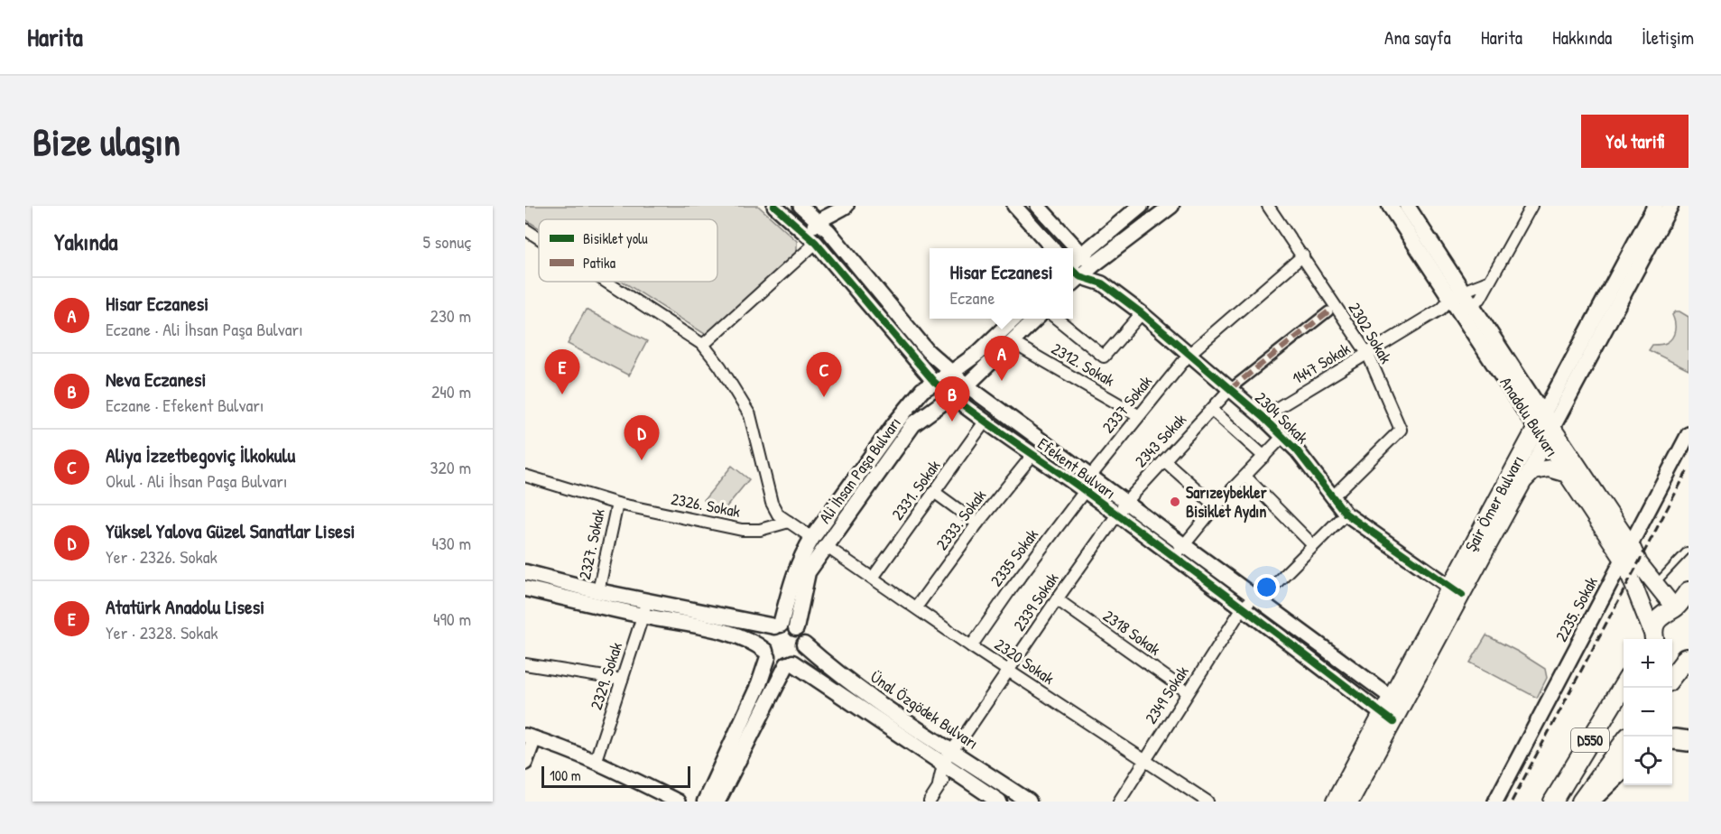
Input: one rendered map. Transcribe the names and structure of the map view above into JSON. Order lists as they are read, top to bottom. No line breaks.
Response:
{"streets":{"highway":["D550"],"main road":["Anadolu Bulvarı","Ali İhsan Paşa Bulvarı","Şair Ömer Bulvarı","Ünal Özgödek Bulvarı"],"street":["2302 Sokak","1447 Sokak","2312. Sokak","2337 Sokak","2304 Sokak","2343 Sokak","Efekent Bulvarı","2331. Sokak","2326. Sokak","2333. Sokak","2327. Sokak","2335 Sokak","2339 Sokak","2235. Sokak","2318 Sokak","2320 Sokak","2329. Sokak","2349 Sokak"]},"crossings":[["2302 Sokak","1447 Sokak"],["2302 Sokak","2337 Sokak"],["2302 Sokak","2304 Sokak"],["1447 Sokak","Anadolu Bulvarı"],["1447 Sokak","2304 Sokak"],["2312. Sokak","2337 Sokak"],["2312. Sokak","Ali İhsan Paşa Bulvarı"],["2337 Sokak","2304 Sokak"],["2337 Sokak","Efekent Bulvarı"],["Anadolu Bulvarı","Şair Ömer Bulvarı"],["Anadolu Bulvarı","2235. Sokak"],["2304 Sokak","2343 Sokak"],["2304 Sokak","Şair Ömer Bulvarı"],["2304 Sokak","2349 Sokak"],["2343 Sokak","Efekent Bulvarı"],["2343 Sokak","2339 Sokak"],["Efekent Bulvarı","Ali İhsan Paşa Bulvarı"],["Efekent Bulvarı","2331. Sokak"],["Efekent Bulvarı","Şair Ömer Bulvarı"],["Efekent Bulvarı","2333. Sokak"],["Efekent Bulvarı","2335 Sokak"],["Efekent Bulvarı","2339 Sokak"],["Efekent Bulvarı","2349 Sokak"],["Ali İhsan Paşa Bulvarı","2320 Sokak"],["Ali İhsan Paşa Bulvarı","Ünal Özgödek Bulvarı"],["2331. Sokak","2320 Sokak"],["2326. Sokak","2327. Sokak"],["2333. Sokak","2320 Sokak"],["2335 Sokak","2320 Sokak"],["2339 Sokak","2318 Sokak"],["2339 Sokak","2320 Sokak"],["2339 Sokak","Ünal Özgödek Bulvarı"],["2318 Sokak","2349 Sokak"],["2320 Sokak","2349 Sokak"]],"places":["Sarızeybekler Bisiklet Aydın"],"legend":["Bisiklet yolu","Patika"],"scale_bar":"100 m","page":{"header":"Harita","nav":["Ana sayfa","Harita","Hakkında","İletişim"],"buttons":"Yol tarifi","title":"Bize ulaşın","heading":["Yakında","5 sonuç"],"popup":["Hisar Eczanesi","Eczane"],"list":[{"mark":"A","name":"Hisar Eczanesi","note":"Eczane · Ali İhsan Paşa Bulvarı","value":"230 m"},{"mark":"B","name":"Neva Eczanesi","note":"Eczane · Efekent Bulvarı","value":"240 m"},{"mark":"C","name":"Aliya İzzetbegoviç İlkokulu","note":"Okul · Ali İhsan Paşa Bulvarı","value":"320 m"},{"mark":"D","name":"Yüksel Yalova Güzel Sanatlar Lisesi","note":"Yer · 2326. Sokak","value":"430 m"},{"mark":"E","name":"Atatürk Anadolu Lisesi","note":"Yer · 2328. Sokak","value":"490 m"}],"pins":["A","E","C","B","D"],"map_buttons":["+","−"],"scale":"100 m"}}
